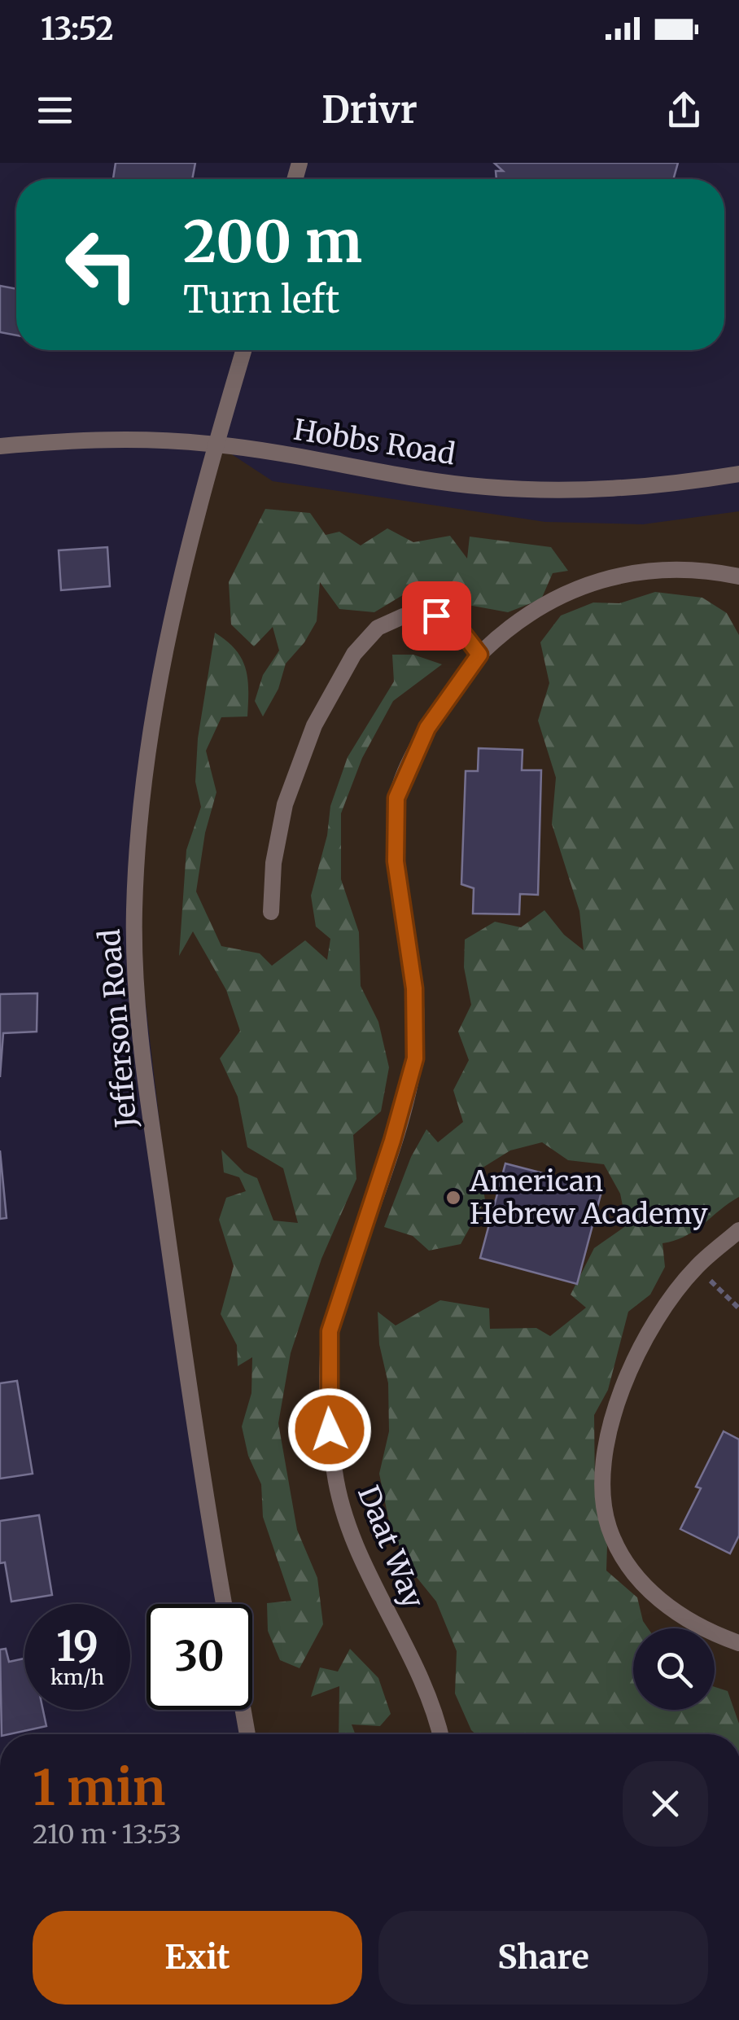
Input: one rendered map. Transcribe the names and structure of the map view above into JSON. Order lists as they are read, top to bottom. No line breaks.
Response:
{"streets":{"street":["Hobbs Road","Jefferson Road","Daat Way"]},"crossings":[["Hobbs Road","Jefferson Road"]],"places":["American Hebrew Academy"],"page":{"status":"13:52","header":"Drivr","turn":["200 m","Turn left"],"speed":"19 km/h","limit":"30","heading":["1 min","210 m · 13:53"],"buttons":["Exit","Share"]}}
